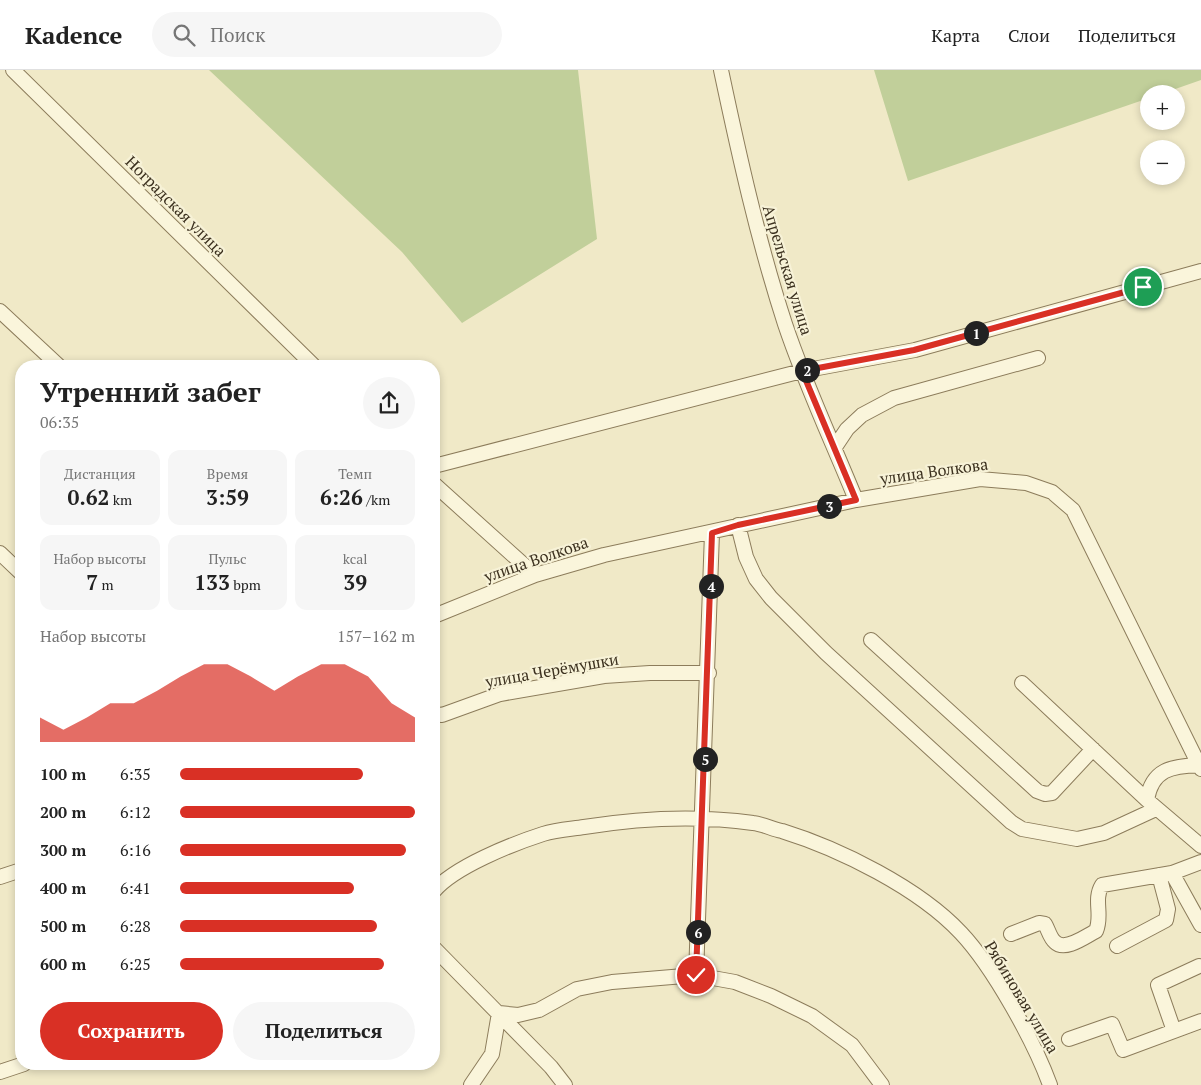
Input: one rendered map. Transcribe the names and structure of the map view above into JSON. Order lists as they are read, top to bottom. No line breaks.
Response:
{"streets":{"street":["Ноградская улица","Апрельская улица","улица Волкова","улица Черёмушки","Рябиновая улица"]},"crossings":[["Апрельская улица","улица Волкова"]],"page":{"header":"Kadence","search":"Поиск","nav":["Карта","Слои","Поделиться"],"map_buttons":["+","−"],"pins":["1","2","3","4","5","6"],"heading":["Утренний забег","06:35"],"stats":[["Дистанция","0.62 km"],["Время","3:59"],["Темп","6:26 /km"],["Набор высоты","7 m"],["Пульс","133 bpm"],["kcal","39"]],"chart":["Набор высоты","157–162 m"],"list":[{"name":"100 m","note":"6:35"},{"name":"200 m","note":"6:12"},{"name":"300 m","note":"6:16"},{"name":"400 m","note":"6:41"},{"name":"500 m","note":"6:28"},{"name":"600 m","note":"6:25"}],"buttons":["Сохранить","Поделиться"]}}
